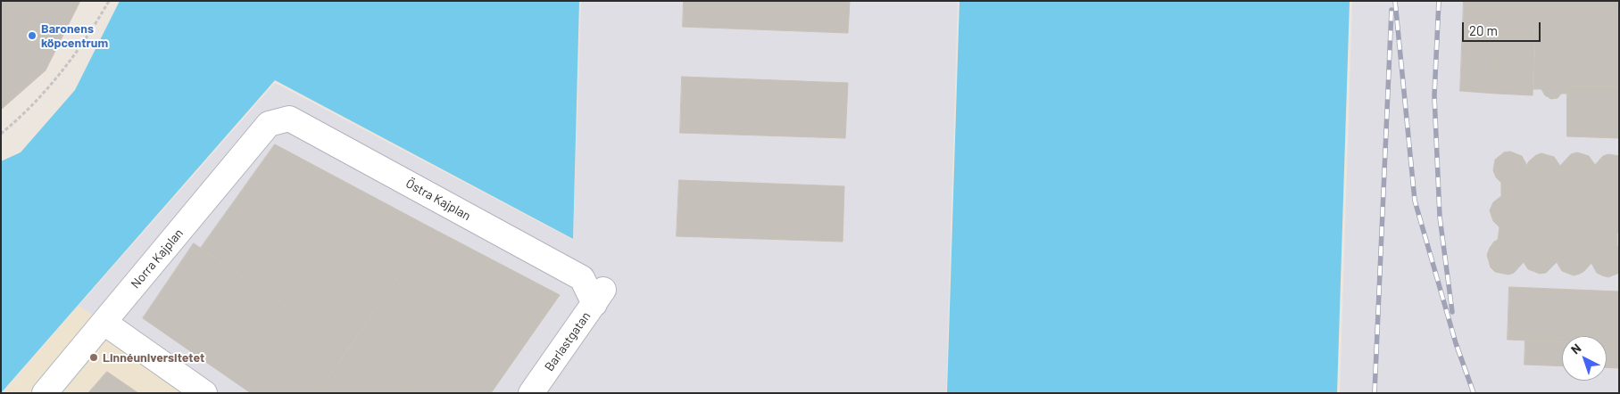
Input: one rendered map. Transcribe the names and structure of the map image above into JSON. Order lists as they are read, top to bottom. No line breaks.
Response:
{"streets":{"street":["Östra Kajplan","Norra Kajplan","Barlastgatan"]},"crossings":[["Östra Kajplan","Norra Kajplan"],["Östra Kajplan","Barlastgatan"]],"places":["Baronens köpcentrum","Linnéuniversitetet"],"scale_bar":"20 m","north":"top left"}
